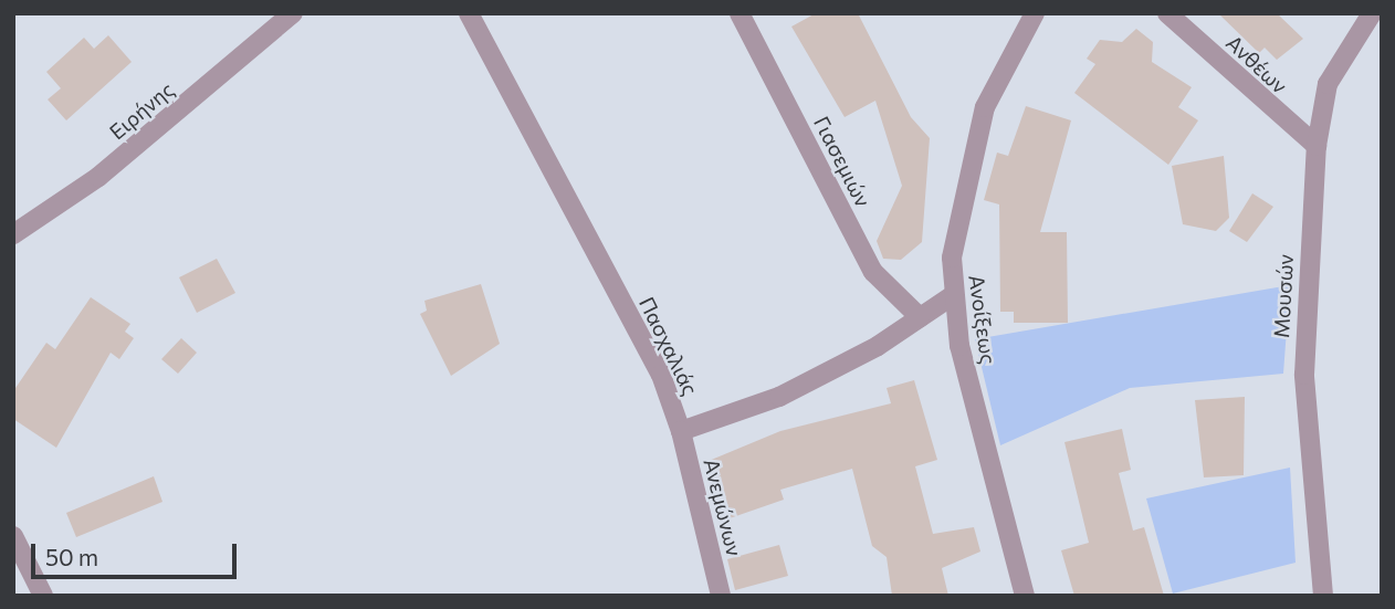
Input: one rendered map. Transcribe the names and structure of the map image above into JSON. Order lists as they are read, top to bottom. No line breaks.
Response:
{"streets":{"street":["Ανθέων","Ειρήνης","Γιασεμιών","Μουσών","Ανοίξεως","Πασχαλιάς","Ανεμώνων"]},"crossings":[["Ανθέων","Μουσών"],["Γιασεμιών","Πασχαλιάς"],["Ανοίξεως","Πασχαλιάς"],["Πασχαλιάς","Ανεμώνων"]],"scale_bar":"50 m"}
